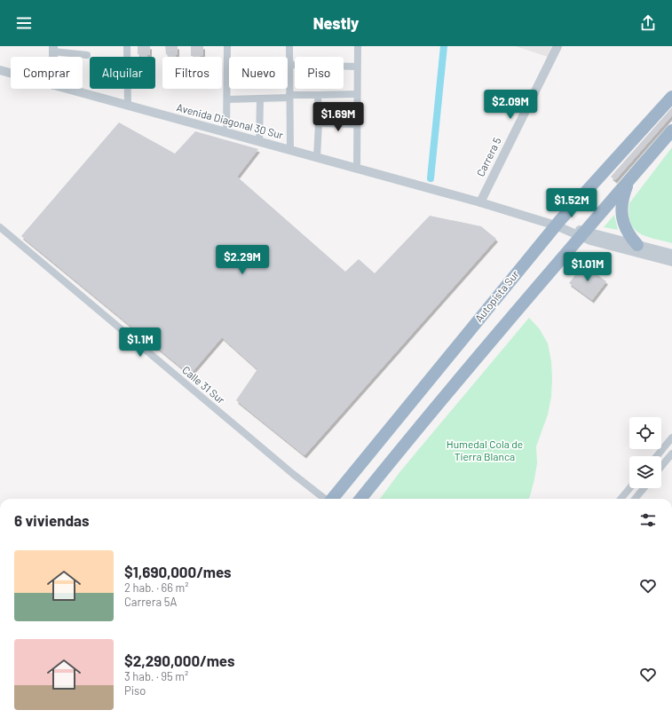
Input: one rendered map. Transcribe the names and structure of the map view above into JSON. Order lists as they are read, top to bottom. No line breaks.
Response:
{"streets":{"highway":["Autopista Sur"],"street":["Avenida Diagonal 30 Sur","Carrera 5","Calle 31 Sur"]},"crossings":[["Avenida Diagonal 30 Sur","Carrera 5"],["Avenida Diagonal 30 Sur","Autopista Sur"]],"parks":["Humedal Cola de Tierra Blanca"],"page":{"header":"Nestly","chip":["Comprar","Alquilar","Filtros","Nuevo","Piso"],"price":["$2.09M","$1.69M","$1.52M","$2.29M","$1.01M","$1.1M"],"heading":"6 viviendas","list":[{"name":"$1,690,000/mes","note":"2 hab. · 66 m² · Carrera 5A"},{"name":"$2,290,000/mes","note":"3 hab. · 95 m² · Piso"}]}}
